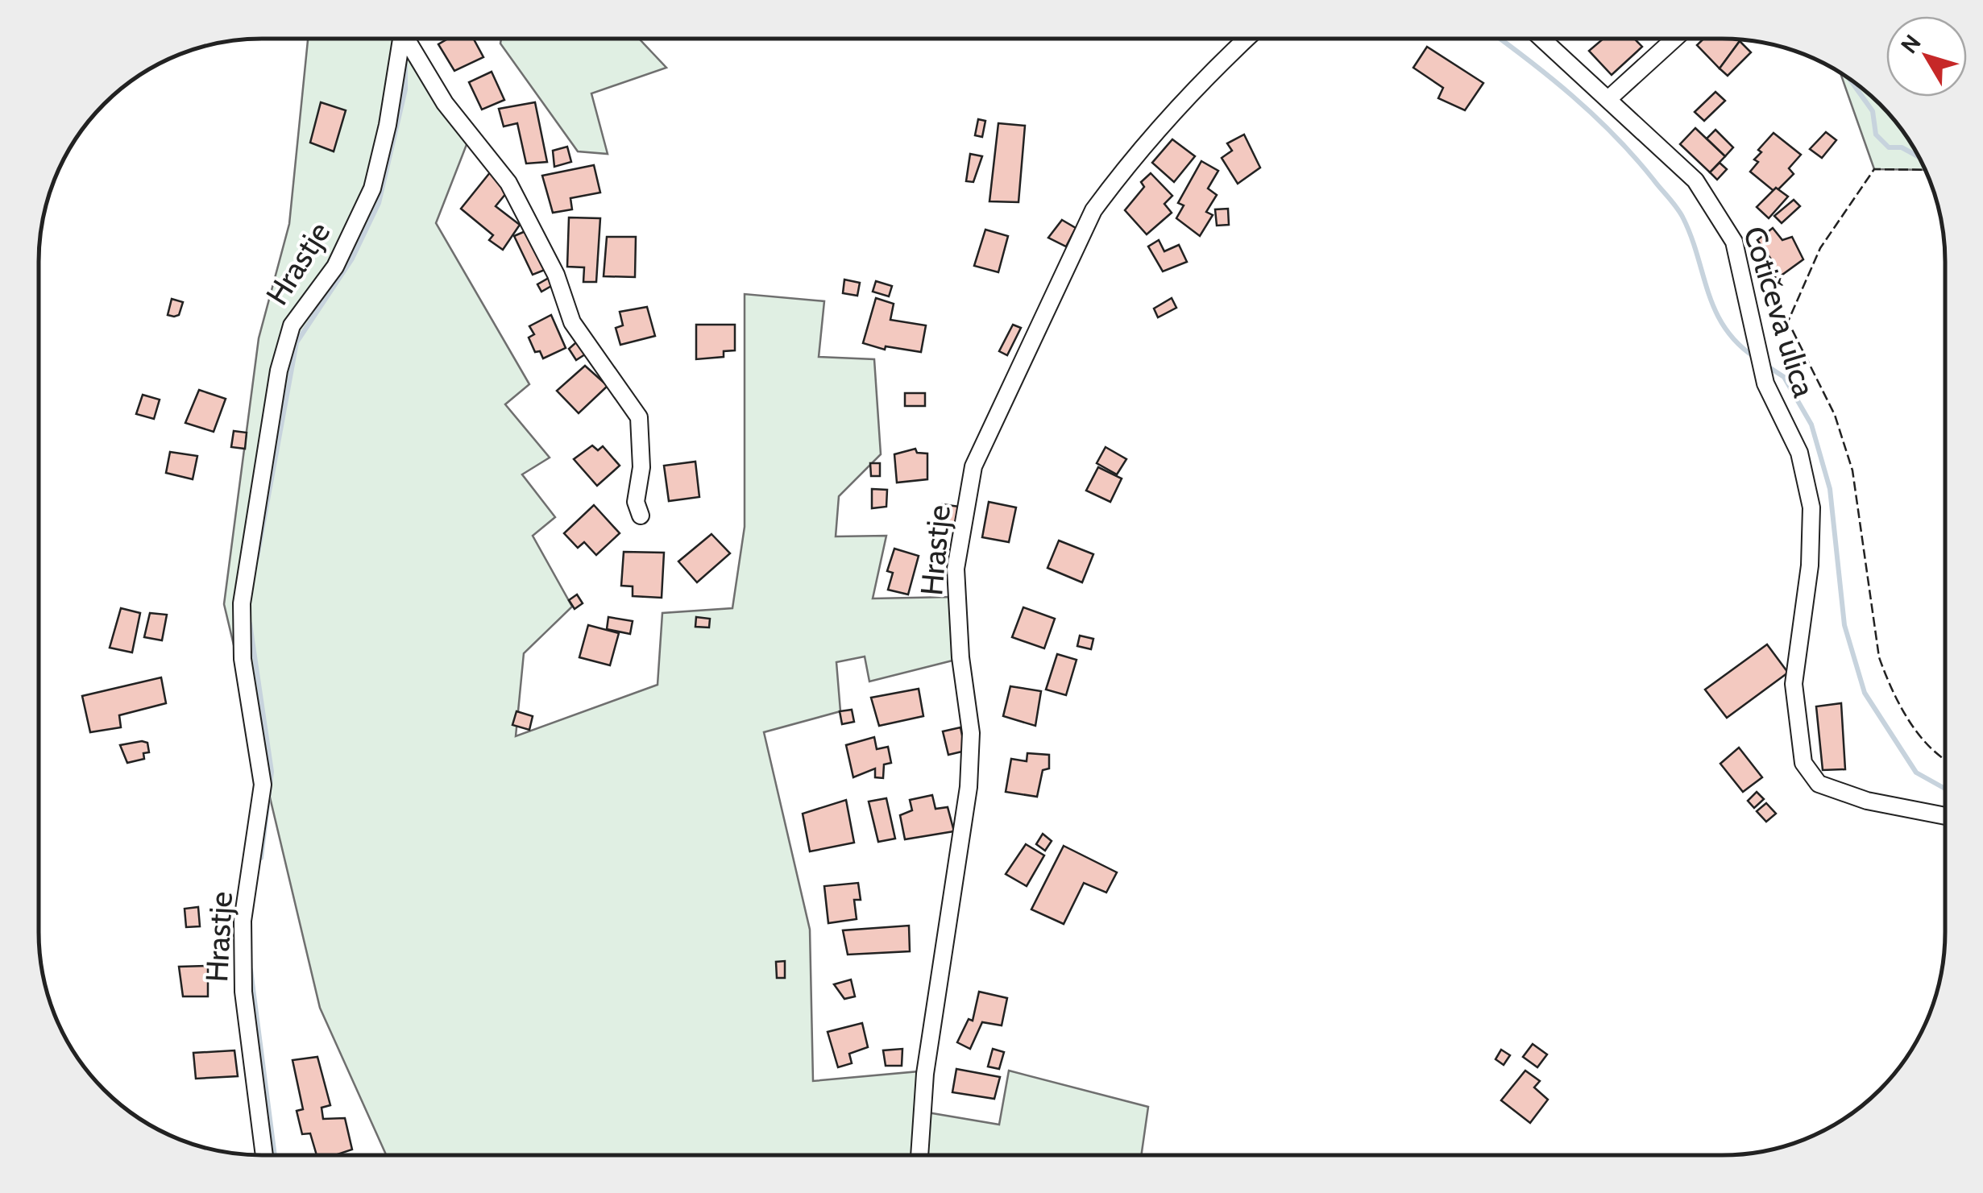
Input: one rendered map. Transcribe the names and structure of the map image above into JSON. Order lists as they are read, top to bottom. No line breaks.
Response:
{"streets":{"street":["Hrastje","Cotičeva ulica"]},"north":"top left"}
